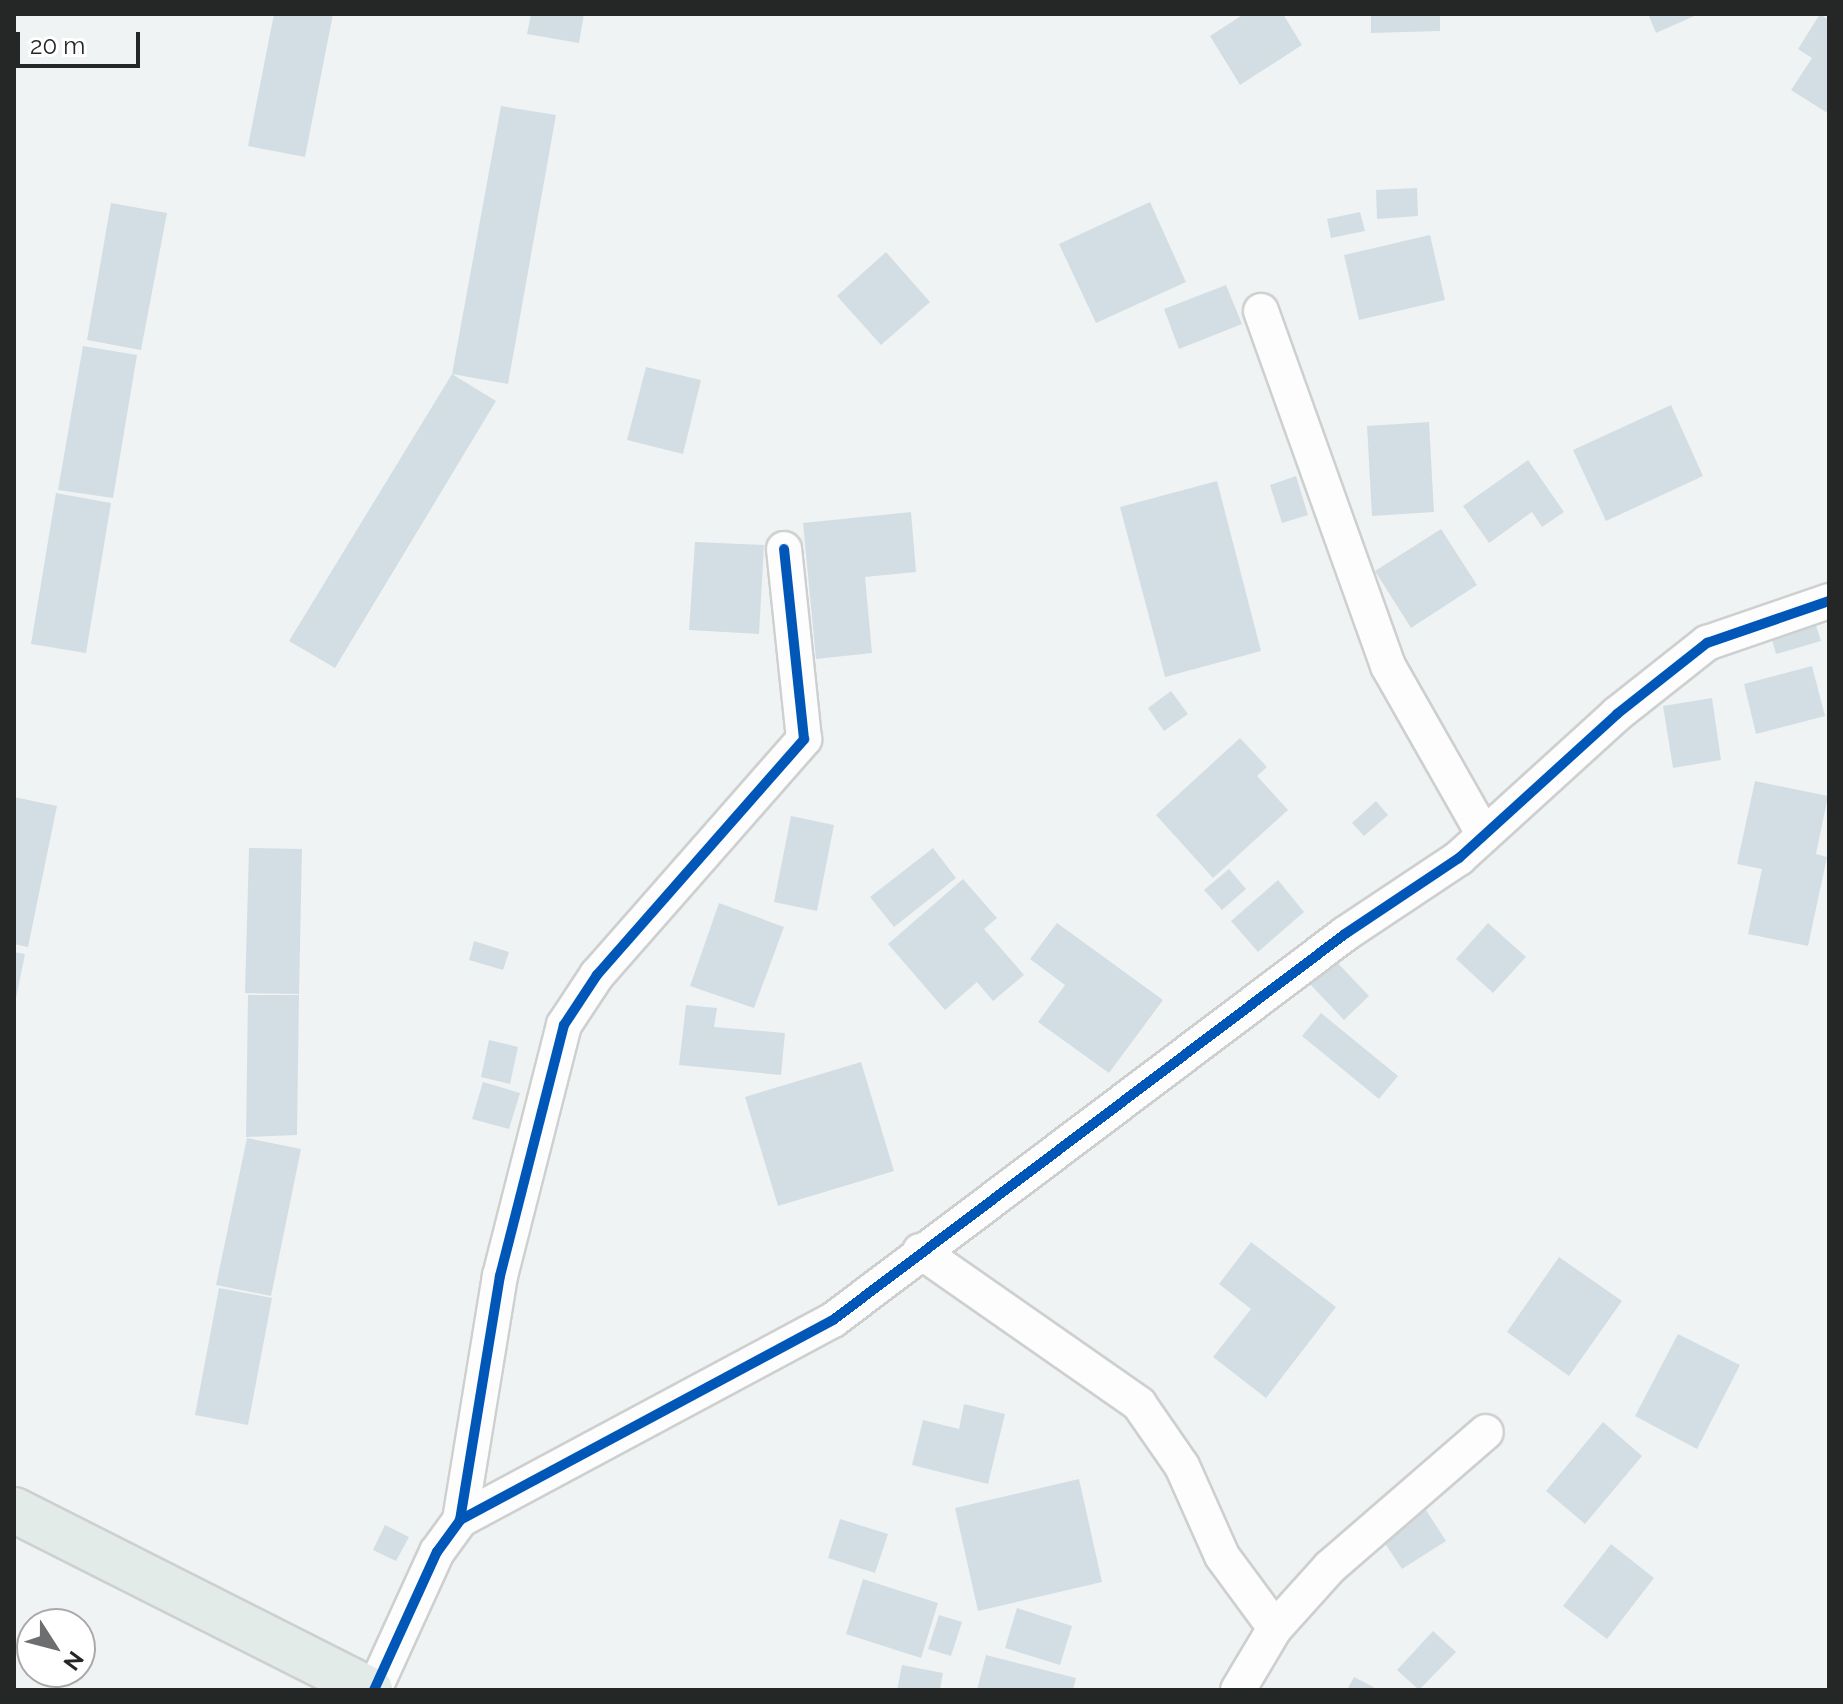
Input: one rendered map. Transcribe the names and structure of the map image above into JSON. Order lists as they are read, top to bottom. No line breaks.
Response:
{"scale_bar":"20 m","north":"bottom right"}
